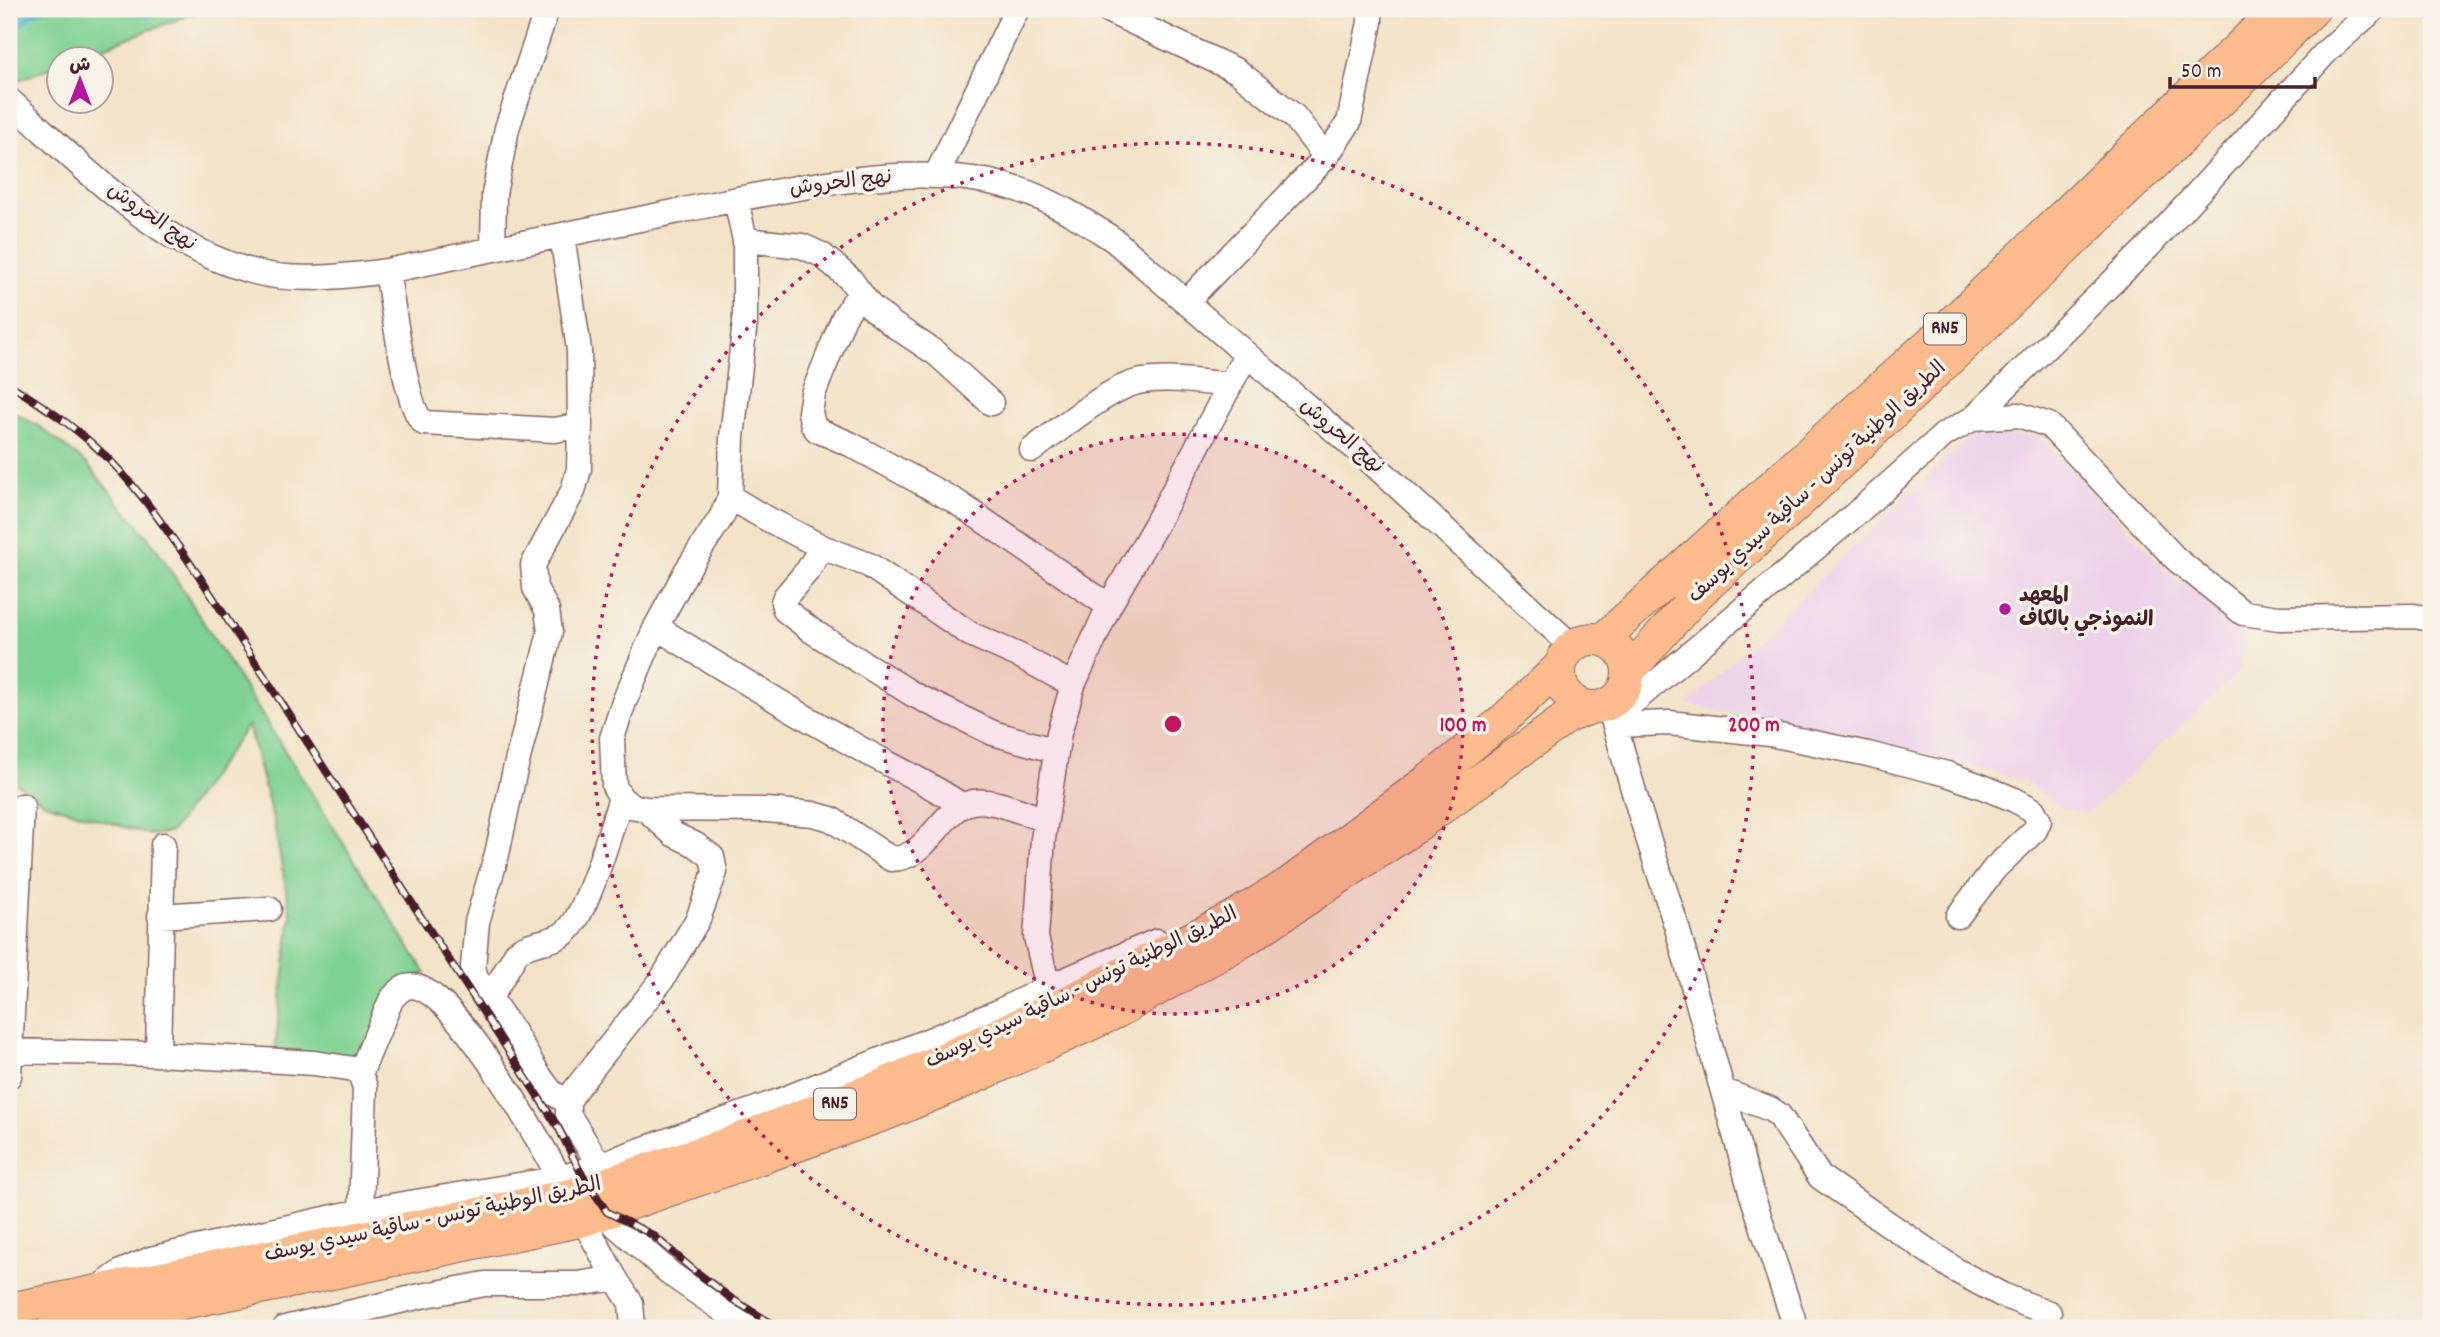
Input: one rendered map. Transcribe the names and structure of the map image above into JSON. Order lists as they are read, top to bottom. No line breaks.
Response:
{"streets":{"main road":["RN5","الطريق الوطنية تونس - ساقية سيدي يوسف"],"street":["نهج الحروش"]},"crossings":[["نهج الحروش","RN5"],["نهج الحروش","الطريق الوطنية تونس - ساقية سيدي يوسف"],["RN5","الطريق الوطنية تونس - ساقية سيدي يوسف"]],"places":["المعهد النموذجي بالكاف"],"scale_bar":"50 m","north":"top","rings":["100 m","200 m"]}
